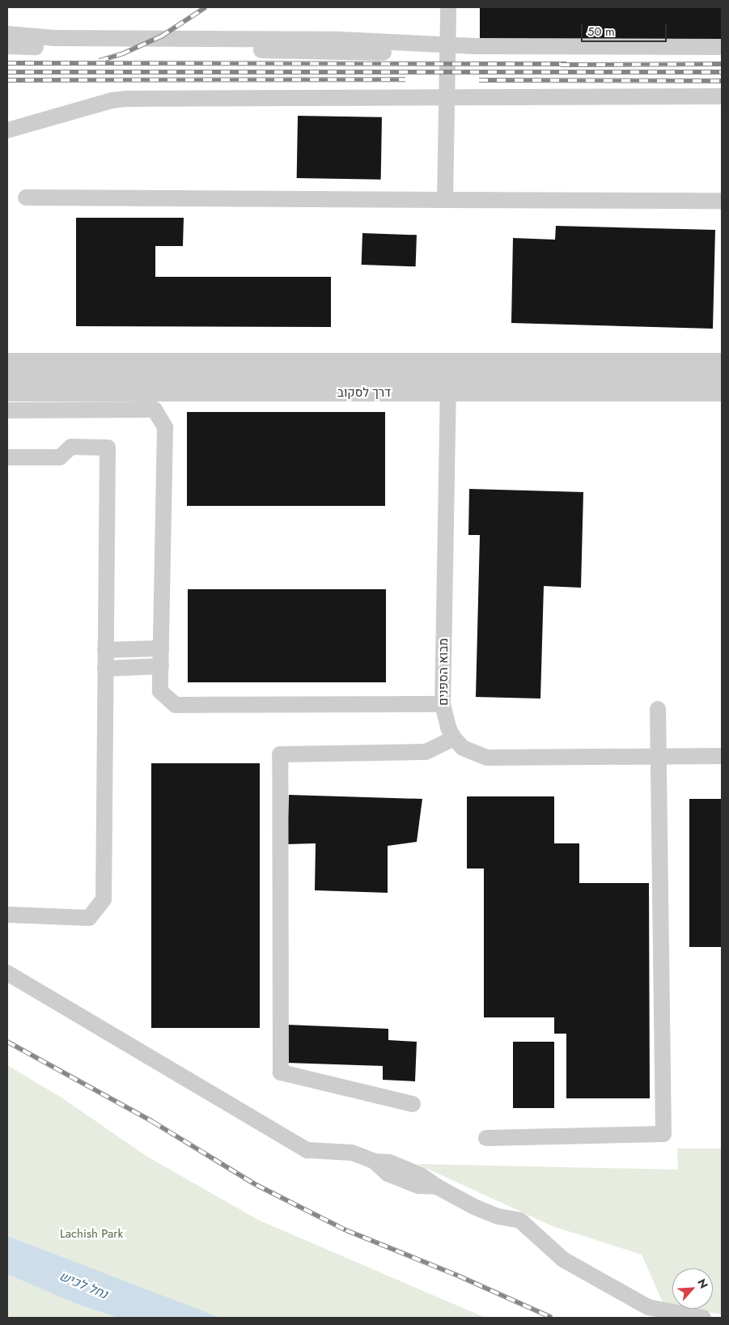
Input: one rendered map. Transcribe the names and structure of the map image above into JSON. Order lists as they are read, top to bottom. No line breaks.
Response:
{"streets":{"street":["דרך לסקוב","מבוא הספנים"]},"crossings":[["דרך לסקוב","מבוא הספנים"]],"water":["נחל לכיש"],"parks":["Lachish Park"],"scale_bar":"50 m","north":"top right"}
